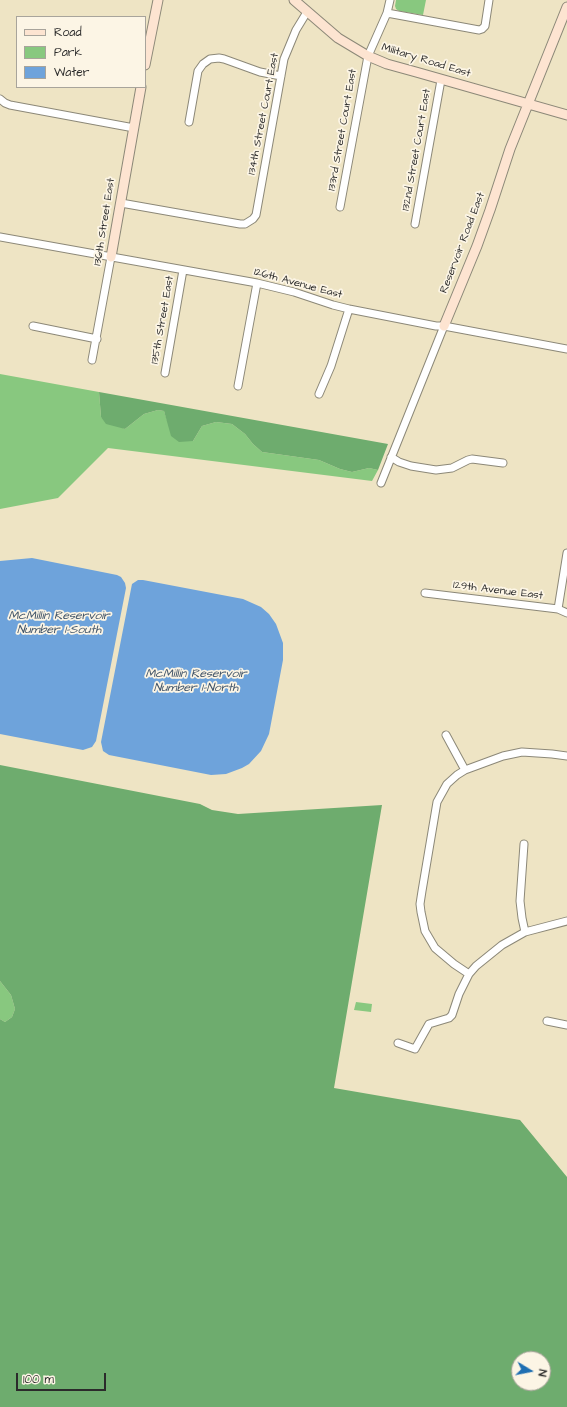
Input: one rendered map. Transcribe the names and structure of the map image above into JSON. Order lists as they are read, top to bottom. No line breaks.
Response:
{"streets":{"street":["Military Road East","134th Street Court East","133rd Street Court East","132nd Street Court East","136th Street East","Reservoir Road East","126th Avenue East","135th Street East","129th Avenue East"]},"crossings":[["Military Road East","134th Street Court East"],["Military Road East","133rd Street Court East"],["Military Road East","132nd Street Court East"],["Military Road East","Reservoir Road East"],["134th Street Court East","136th Street East"],["136th Street East","126th Avenue East"],["Reservoir Road East","126th Avenue East"],["126th Avenue East","135th Street East"]],"water":["McMillin Reservoir Number 1-South","McMillin Reservoir Number 1-North"],"legend":["Road","Park","Water"],"scale_bar":"100 m","north":"right"}
